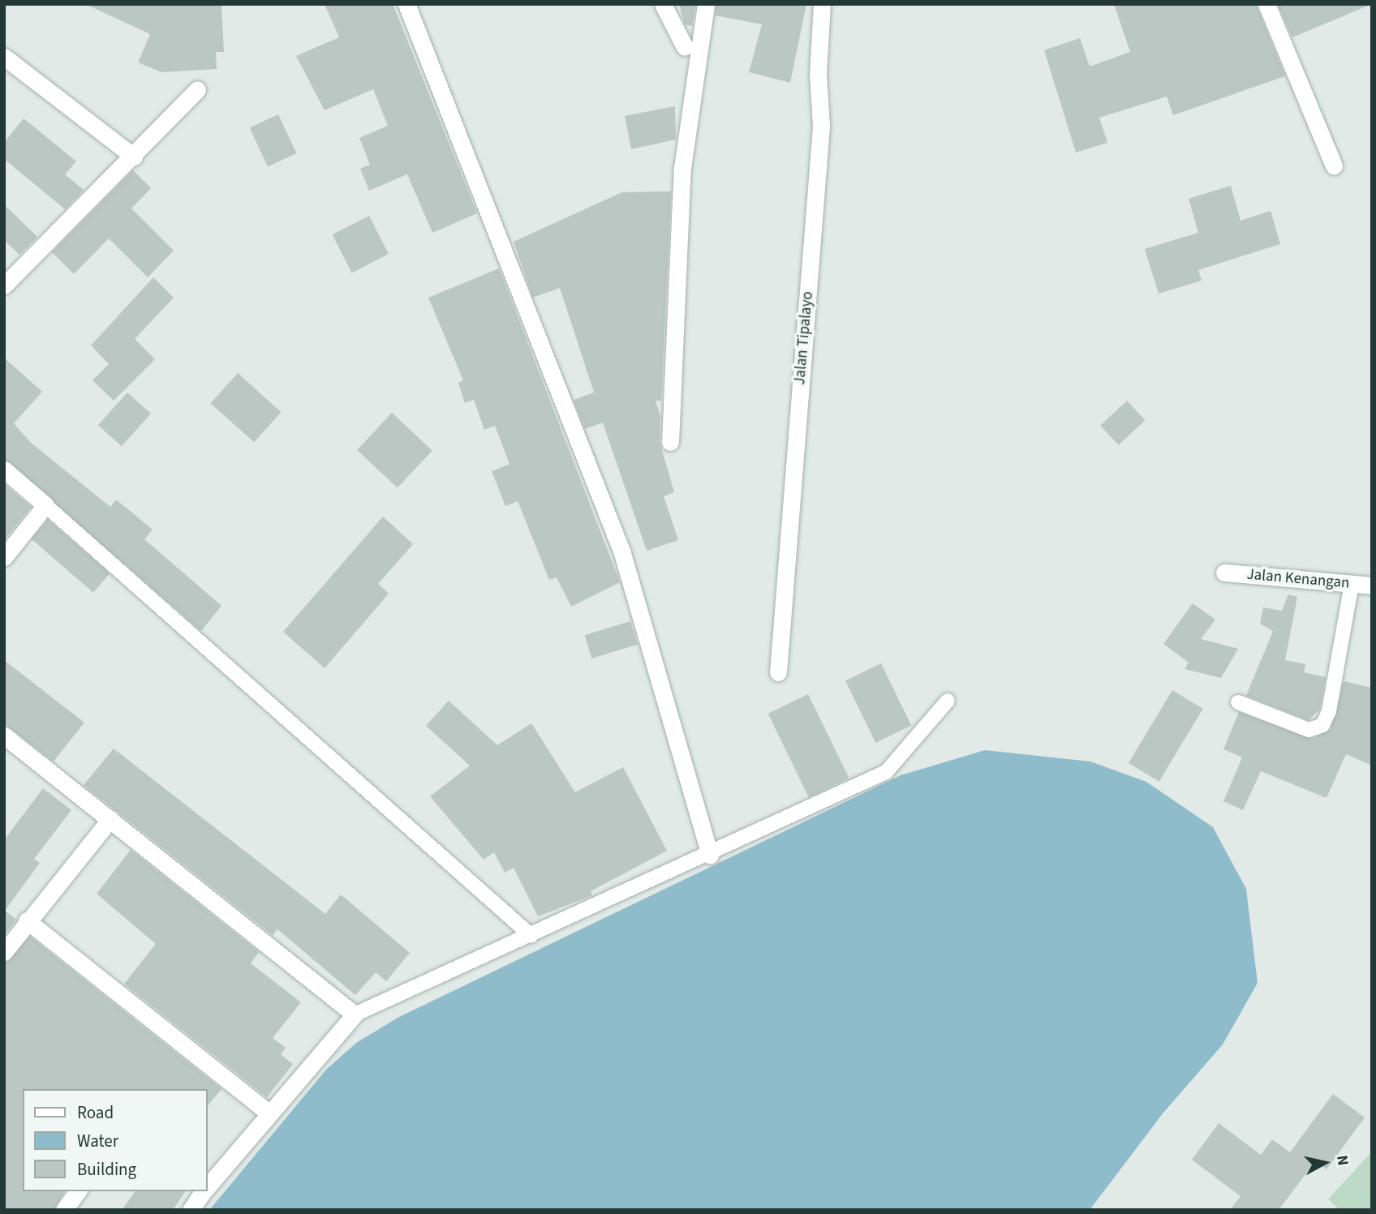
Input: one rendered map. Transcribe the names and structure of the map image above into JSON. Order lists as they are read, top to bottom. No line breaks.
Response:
{"streets":{"street":["Jalan Tipalayo","Jalan Kenangan"]},"legend":["Road","Water","Building"],"north":"right"}
